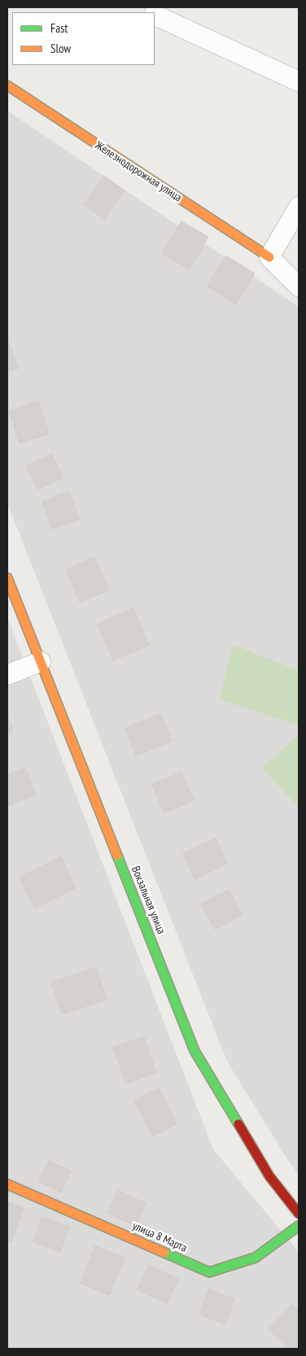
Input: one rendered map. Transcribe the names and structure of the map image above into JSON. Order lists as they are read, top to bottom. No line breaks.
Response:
{"streets":{"street":["Железнодорожная улица","Вокзальная улица","улица 8 Марта"]},"legend":["Fast","Slow"]}
